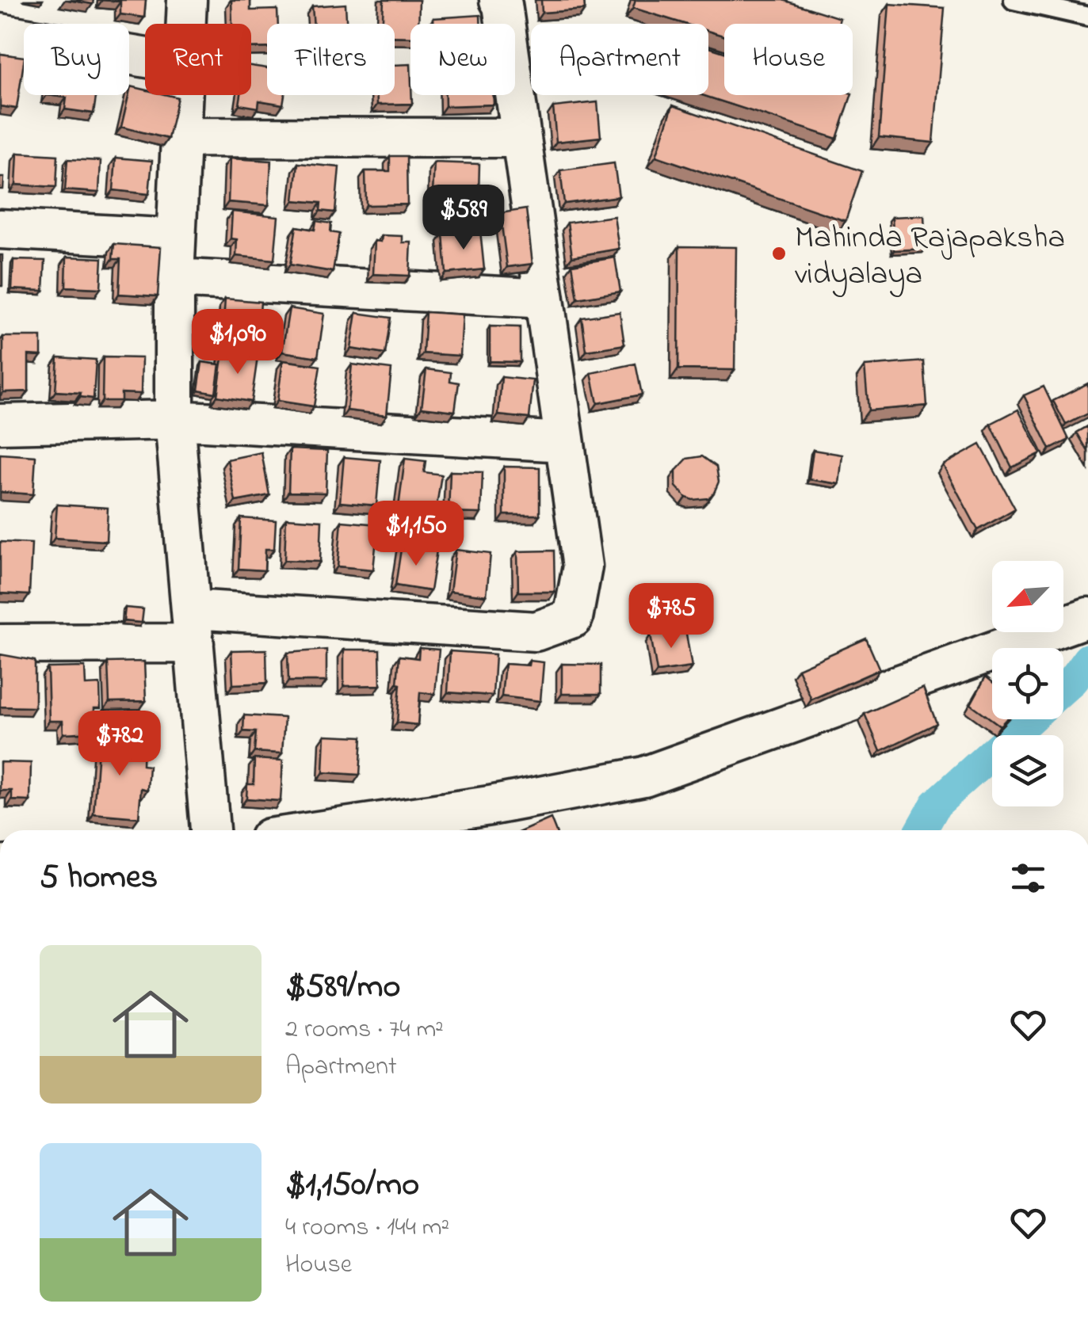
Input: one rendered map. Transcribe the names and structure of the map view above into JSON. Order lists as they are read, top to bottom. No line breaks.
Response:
{"places":["Mahinda Rajapaksha vidyalaya"],"north":"bottom left","page":{"chip":["Buy","Rent","Filters","New","Apartment","House"],"price":["$589","$1,090","$1,150","$785","$782"],"heading":"5 homes","list":[{"name":"$589/mo","note":"2 rooms · 74 m² · Apartment"},{"name":"$1,150/mo","note":"4 rooms · 144 m² · House"}]}}
